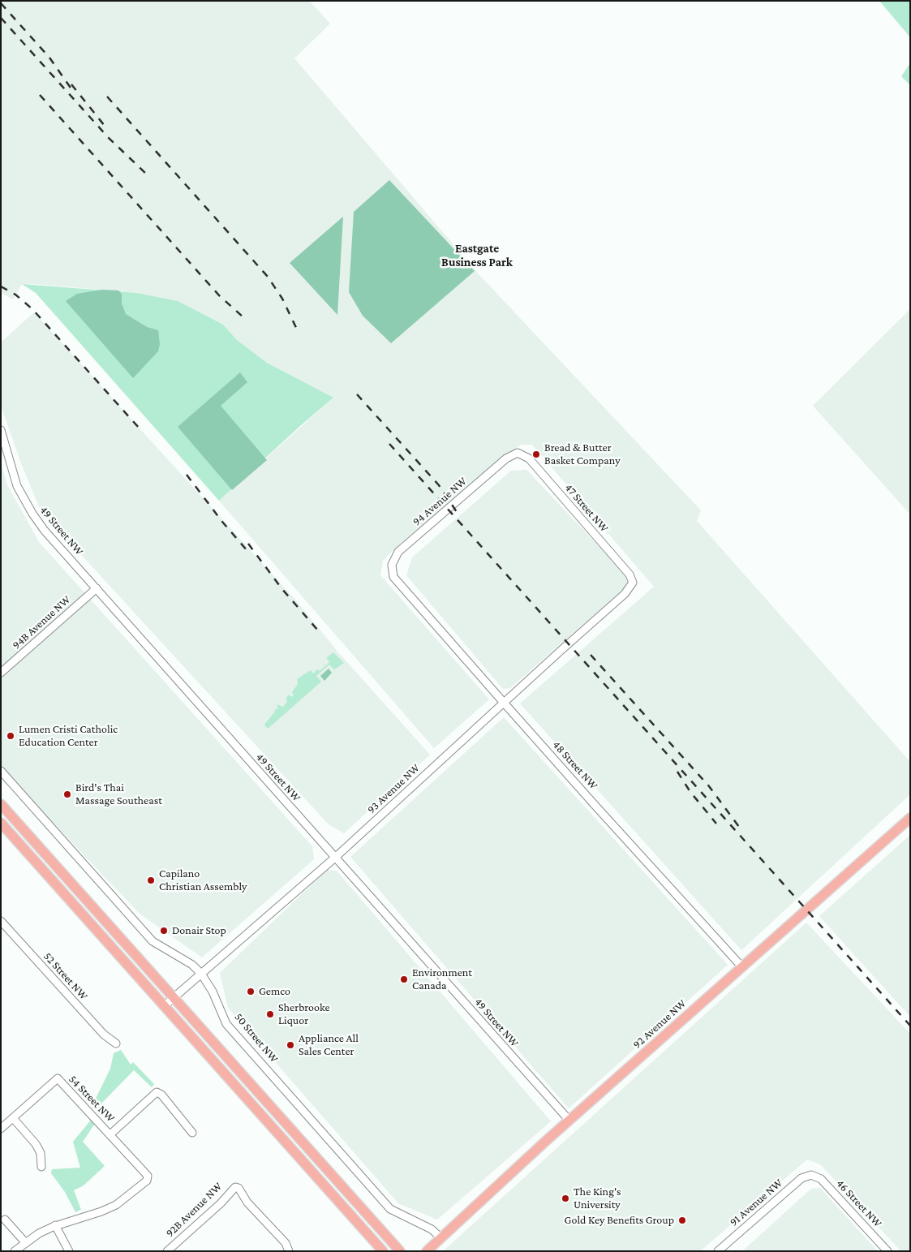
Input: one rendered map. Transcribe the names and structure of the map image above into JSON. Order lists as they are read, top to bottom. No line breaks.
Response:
{"streets":{"main road":["92 Avenue NW"],"street":["94 Avenue NW","47 Street NW","49 Street NW","94B Avenue NW","48 Street NW","93 Avenue NW","52 Street NW","50 Street NW","54 Street NW","91 Avenue NW","46 Street NW","92B Avenue NW"]},"crossings":[["94 Avenue NW","47 Street NW"],["94 Avenue NW","48 Street NW"],["47 Street NW","93 Avenue NW"],["49 Street NW","94B Avenue NW"],["49 Street NW","93 Avenue NW"],["49 Street NW","92 Avenue NW"],["48 Street NW","93 Avenue NW"],["48 Street NW","92 Avenue NW"],["93 Avenue NW","50 Street NW"],["92 Avenue NW","50 Street NW"],["91 Avenue NW","46 Street NW"]],"districts":["Eastgate Business Park"],"places":["Bread & Butter Basket Company","Lumen Cristi Catholic Education Center","Bird's Thai Massage Southeast","Capilano Christian Assembly","Donair Stop","Environment Canada","Gemco","Sherbrooke Liquor","Appliance All Sales Center","The King's University","Gold Key Benefits Group"]}
